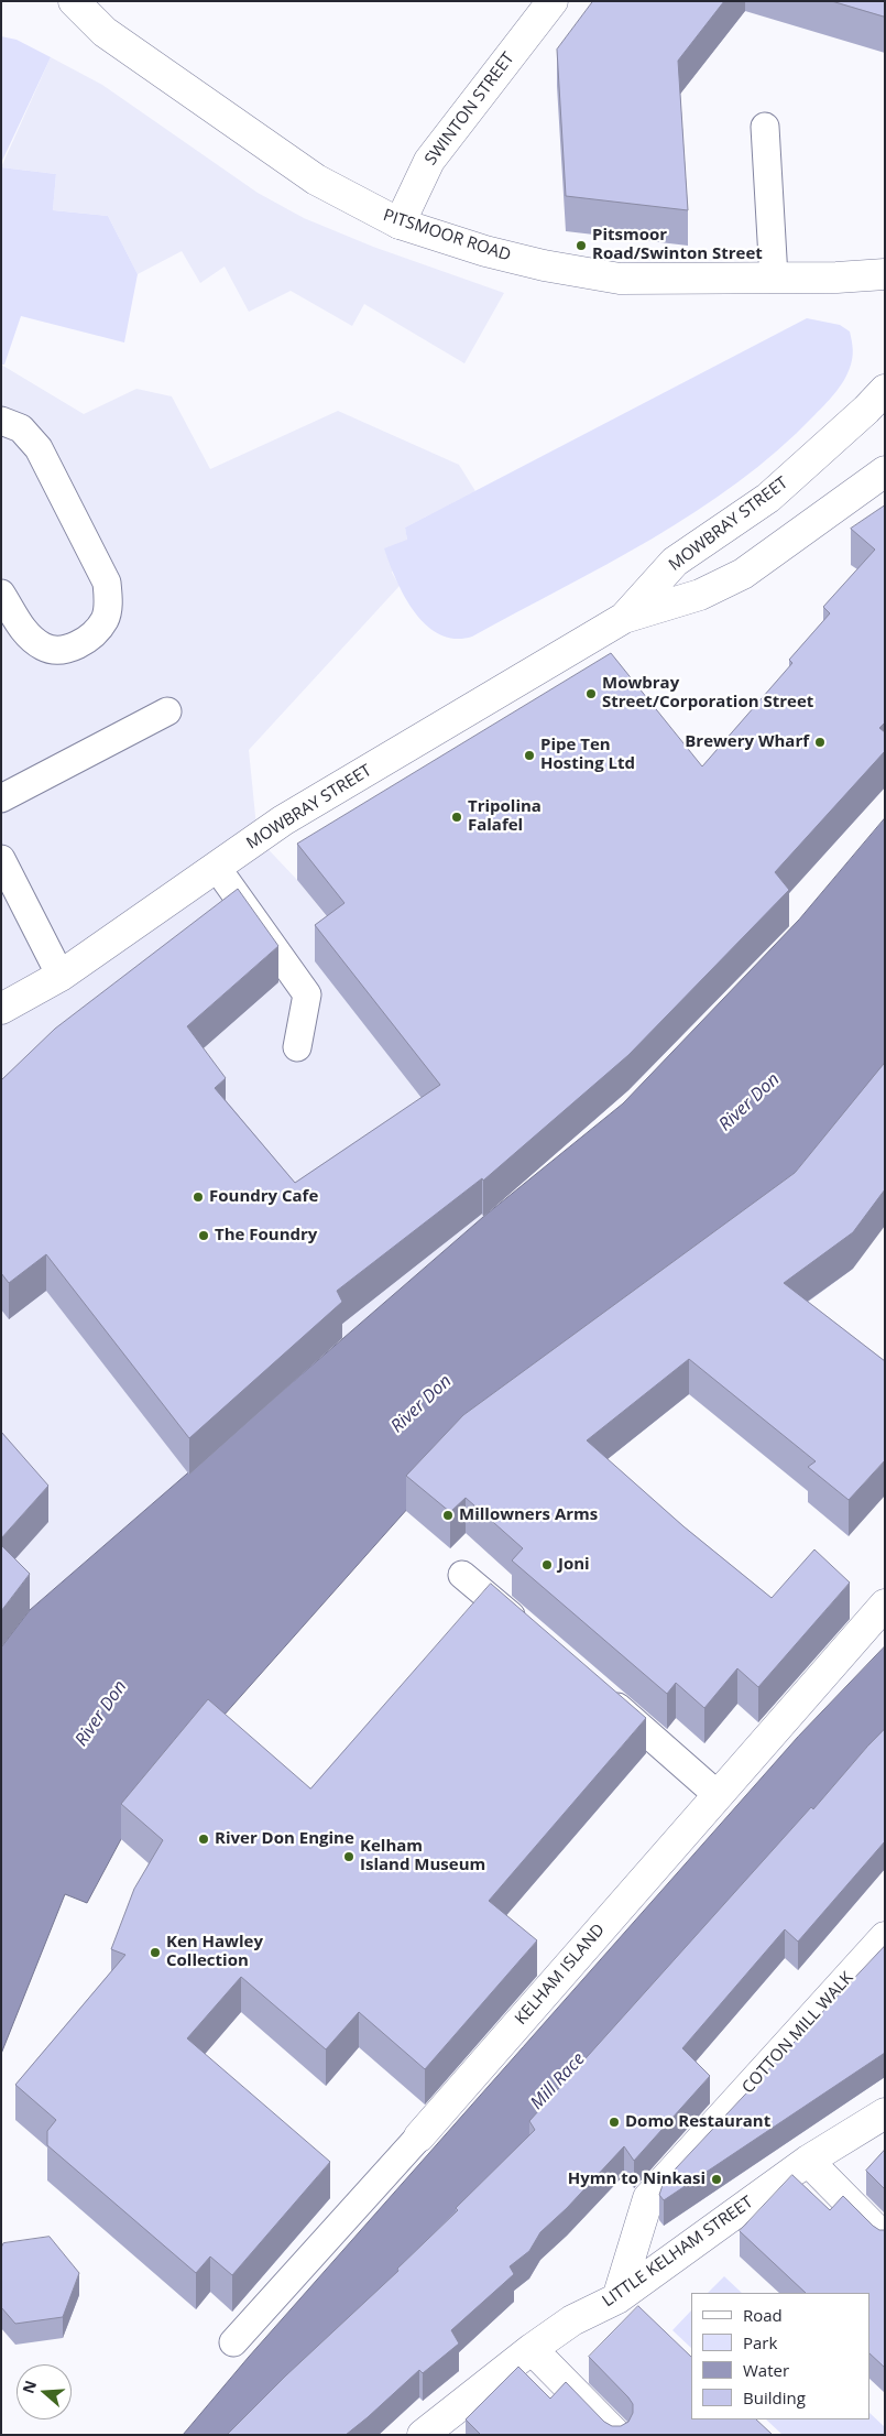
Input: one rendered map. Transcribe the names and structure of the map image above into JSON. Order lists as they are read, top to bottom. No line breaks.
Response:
{"streets":{"street":["SWINTON STREET","PITSMOOR ROAD","MOWBRAY STREET","KELHAM ISLAND","COTTON MILL WALK","LITTLE KELHAM STREET"]},"crossings":[["SWINTON STREET","PITSMOOR ROAD"],["COTTON MILL WALK","LITTLE KELHAM STREET"]],"water":["River Don","Mill Race"],"places":["Pitsmoor Road/Swinton Street","Mowbray Street/Corporation Street","Brewery Wharf","Pipe Ten Hosting Ltd","Tripolina Falafel","Foundry Cafe","The Foundry","Millowners Arms","Joni","River Don Engine","Kelham Island Museum","Ken Hawley Collection","Domo Restaurant","Hymn to Ninkasi"],"legend":["Road","Park","Water","Building"],"north":"left"}
